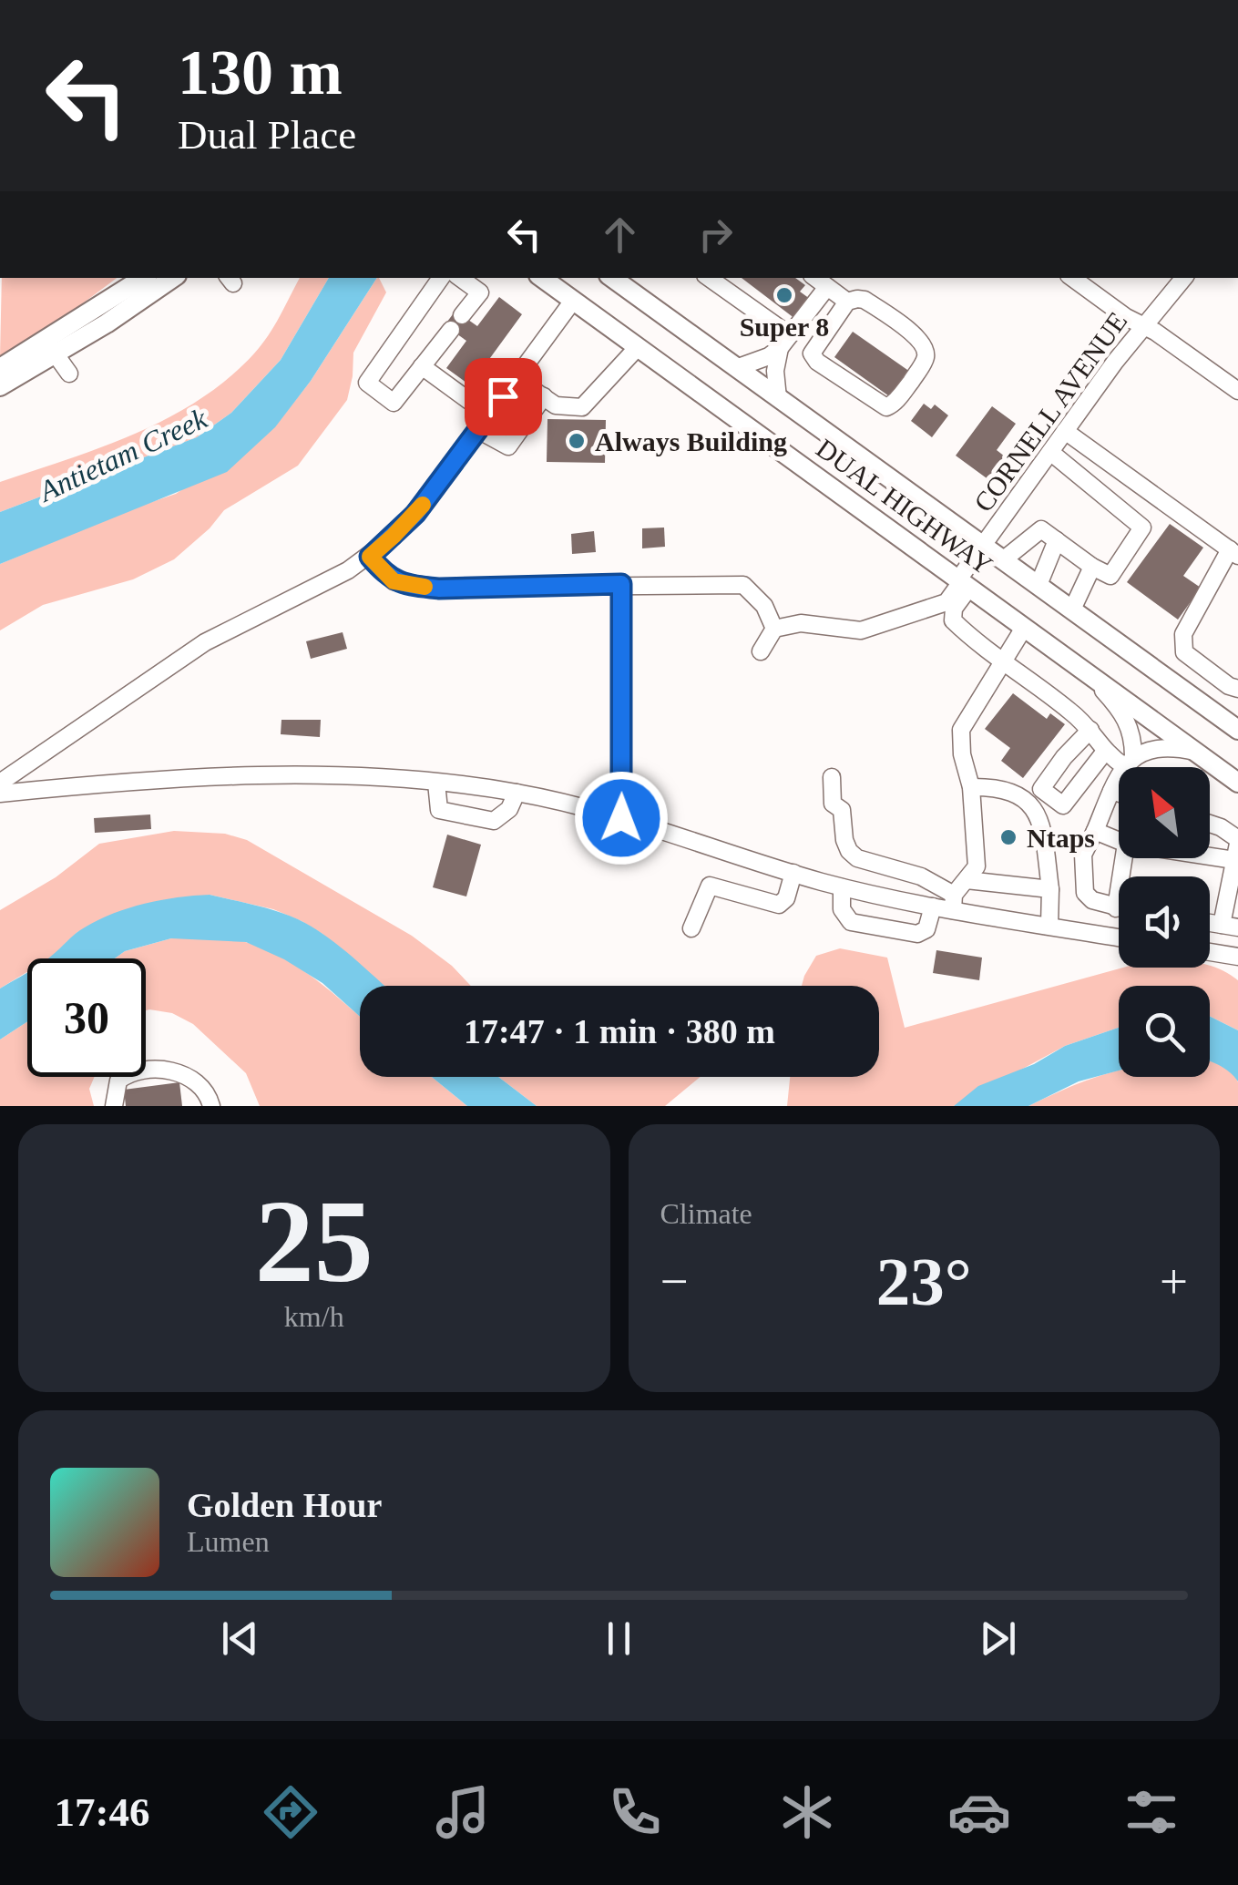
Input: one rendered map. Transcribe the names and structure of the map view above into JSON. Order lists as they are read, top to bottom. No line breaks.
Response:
{"streets":{"main road":["DUAL HIGHWAY"],"street":["CORNELL AVENUE"]},"crossings":[["CORNELL AVENUE","DUAL HIGHWAY"]],"water":["Antietam Creek"],"places":["Super 8","Always Building","Ntaps"],"north":"top left","page":{"turn":["130 m","Dual Place"],"limit":"30","trip":"17:47 · 1 min · 380 m","tile":[["25","km/h"],"Climate"],"heat":["−","23°","+"],"song":["Golden Hour","Lumen"],"tabs":"17:46"}}
